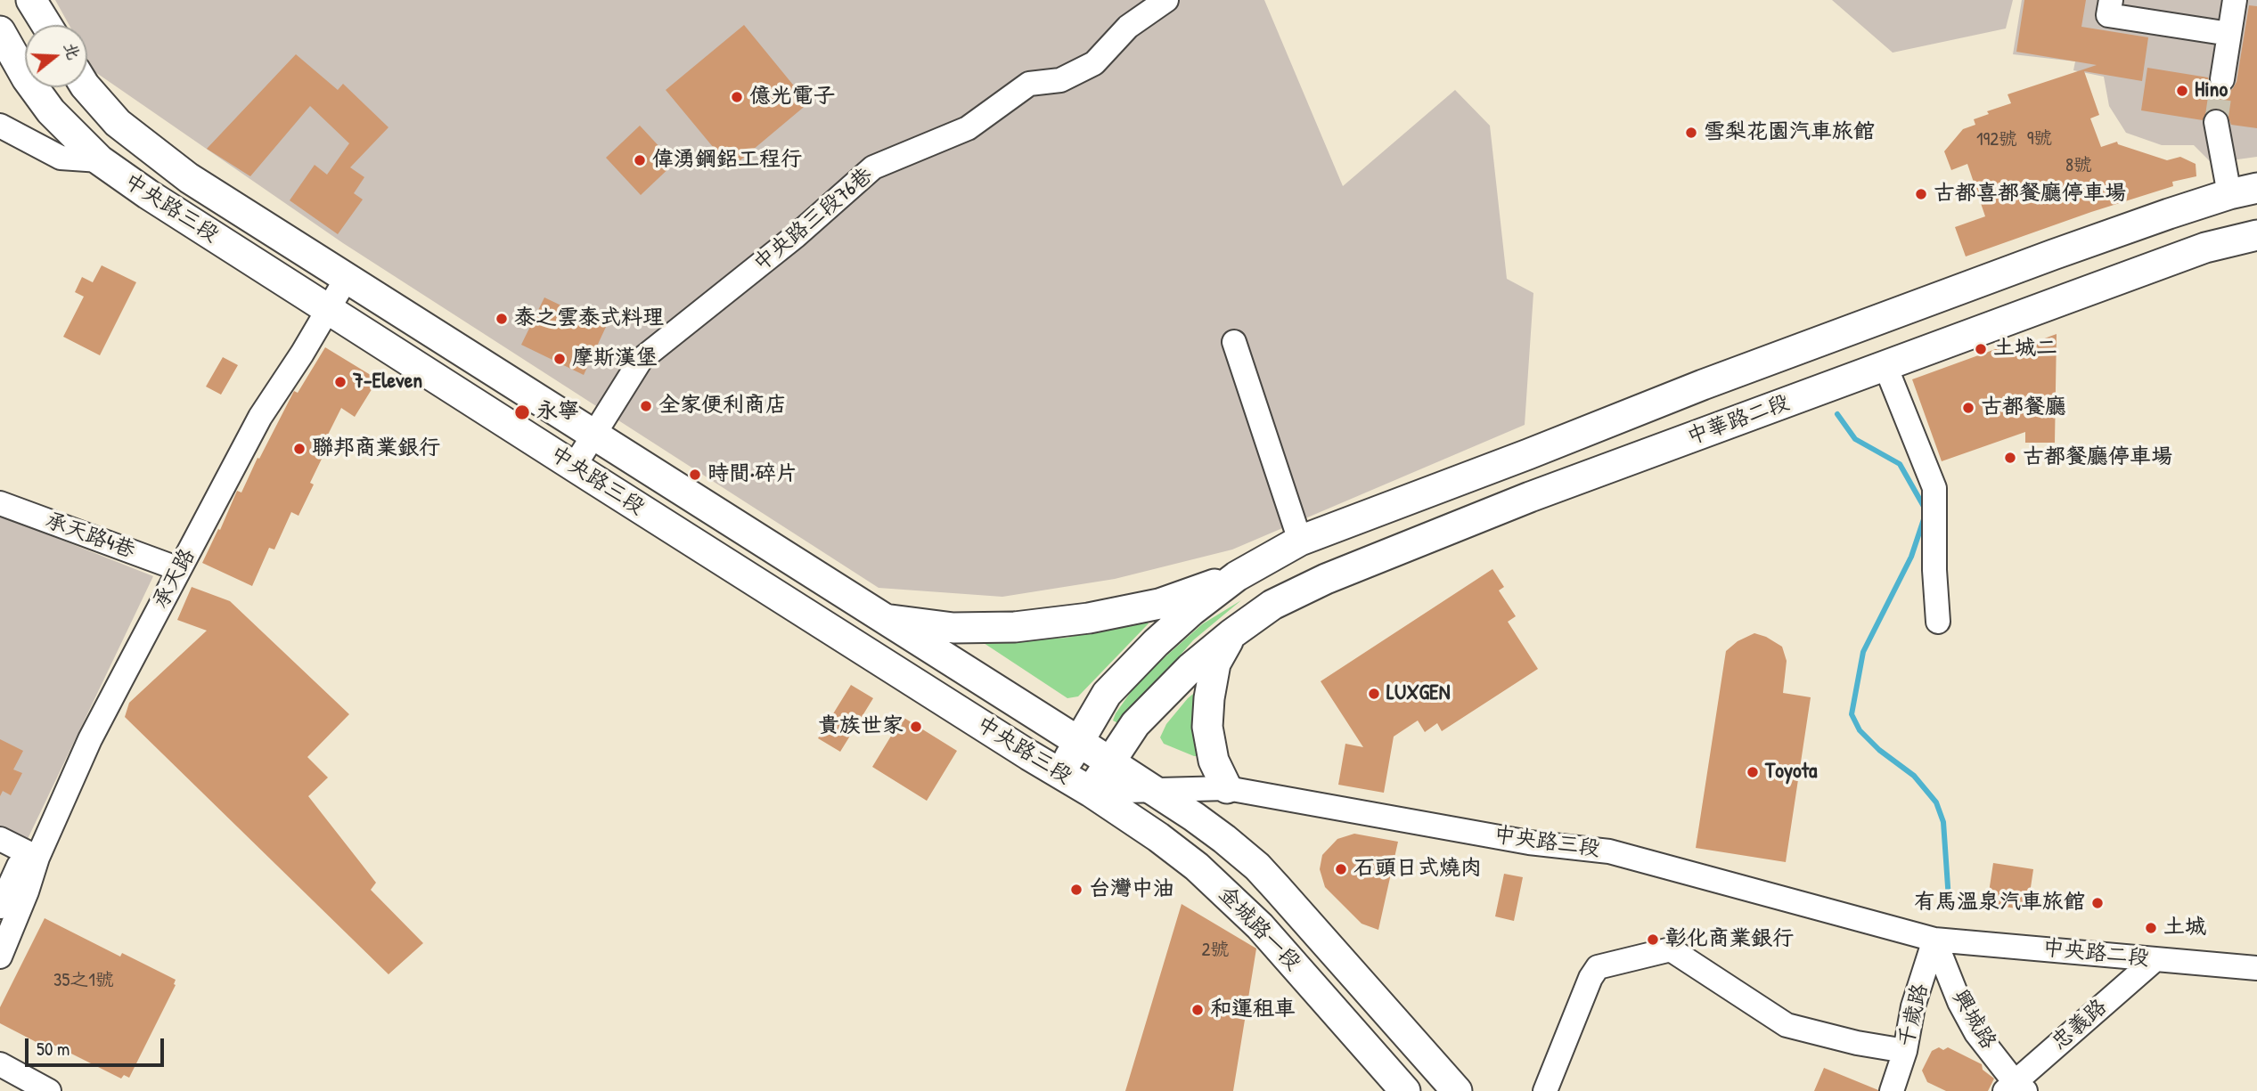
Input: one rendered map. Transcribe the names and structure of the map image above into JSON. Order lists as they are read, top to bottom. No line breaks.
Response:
{"streets":{"main road":["中央路三段","中華路二段","金城路一段"],"street":["中央路三段76巷","承天路4巷","承天路","中央路二段","千歲路","興城路","忠義路"]},"crossings":[["中央路三段","中央路三段76巷"],["中央路三段","中華路二段"],["中央路三段","承天路"],["中央路三段","金城路一段"],["中央路三段","中央路二段"],["中央路三段","千歲路"],["中央路三段","興城路"],["中華路二段","金城路一段"],["承天路4巷","承天路"],["中央路二段","千歲路"],["中央路二段","興城路"],["中央路二段","忠義路"],["千歲路","興城路"],["興城路","忠義路"]],"places":["Hino","億光電子","雪梨花園汽車旅館","偉湧鋼鋁工程行","古都喜都餐廳停車場","泰之雲泰式料理","土城二","摩斯漢堡","7-Eleven","全家便利商店","古都餐廳","永寧","聯邦商業銀行","古都餐廳停車場","時間·碎片","LUXGEN","貴族世家","Toyota","石頭日式燒肉","台灣中油","有馬溫泉汽車旅館","土城","彰化商業銀行","和運租車"],"house_numbers":["9號","192號","8號","2號","35之1號"],"scale_bar":"50 m","north":"right"}
